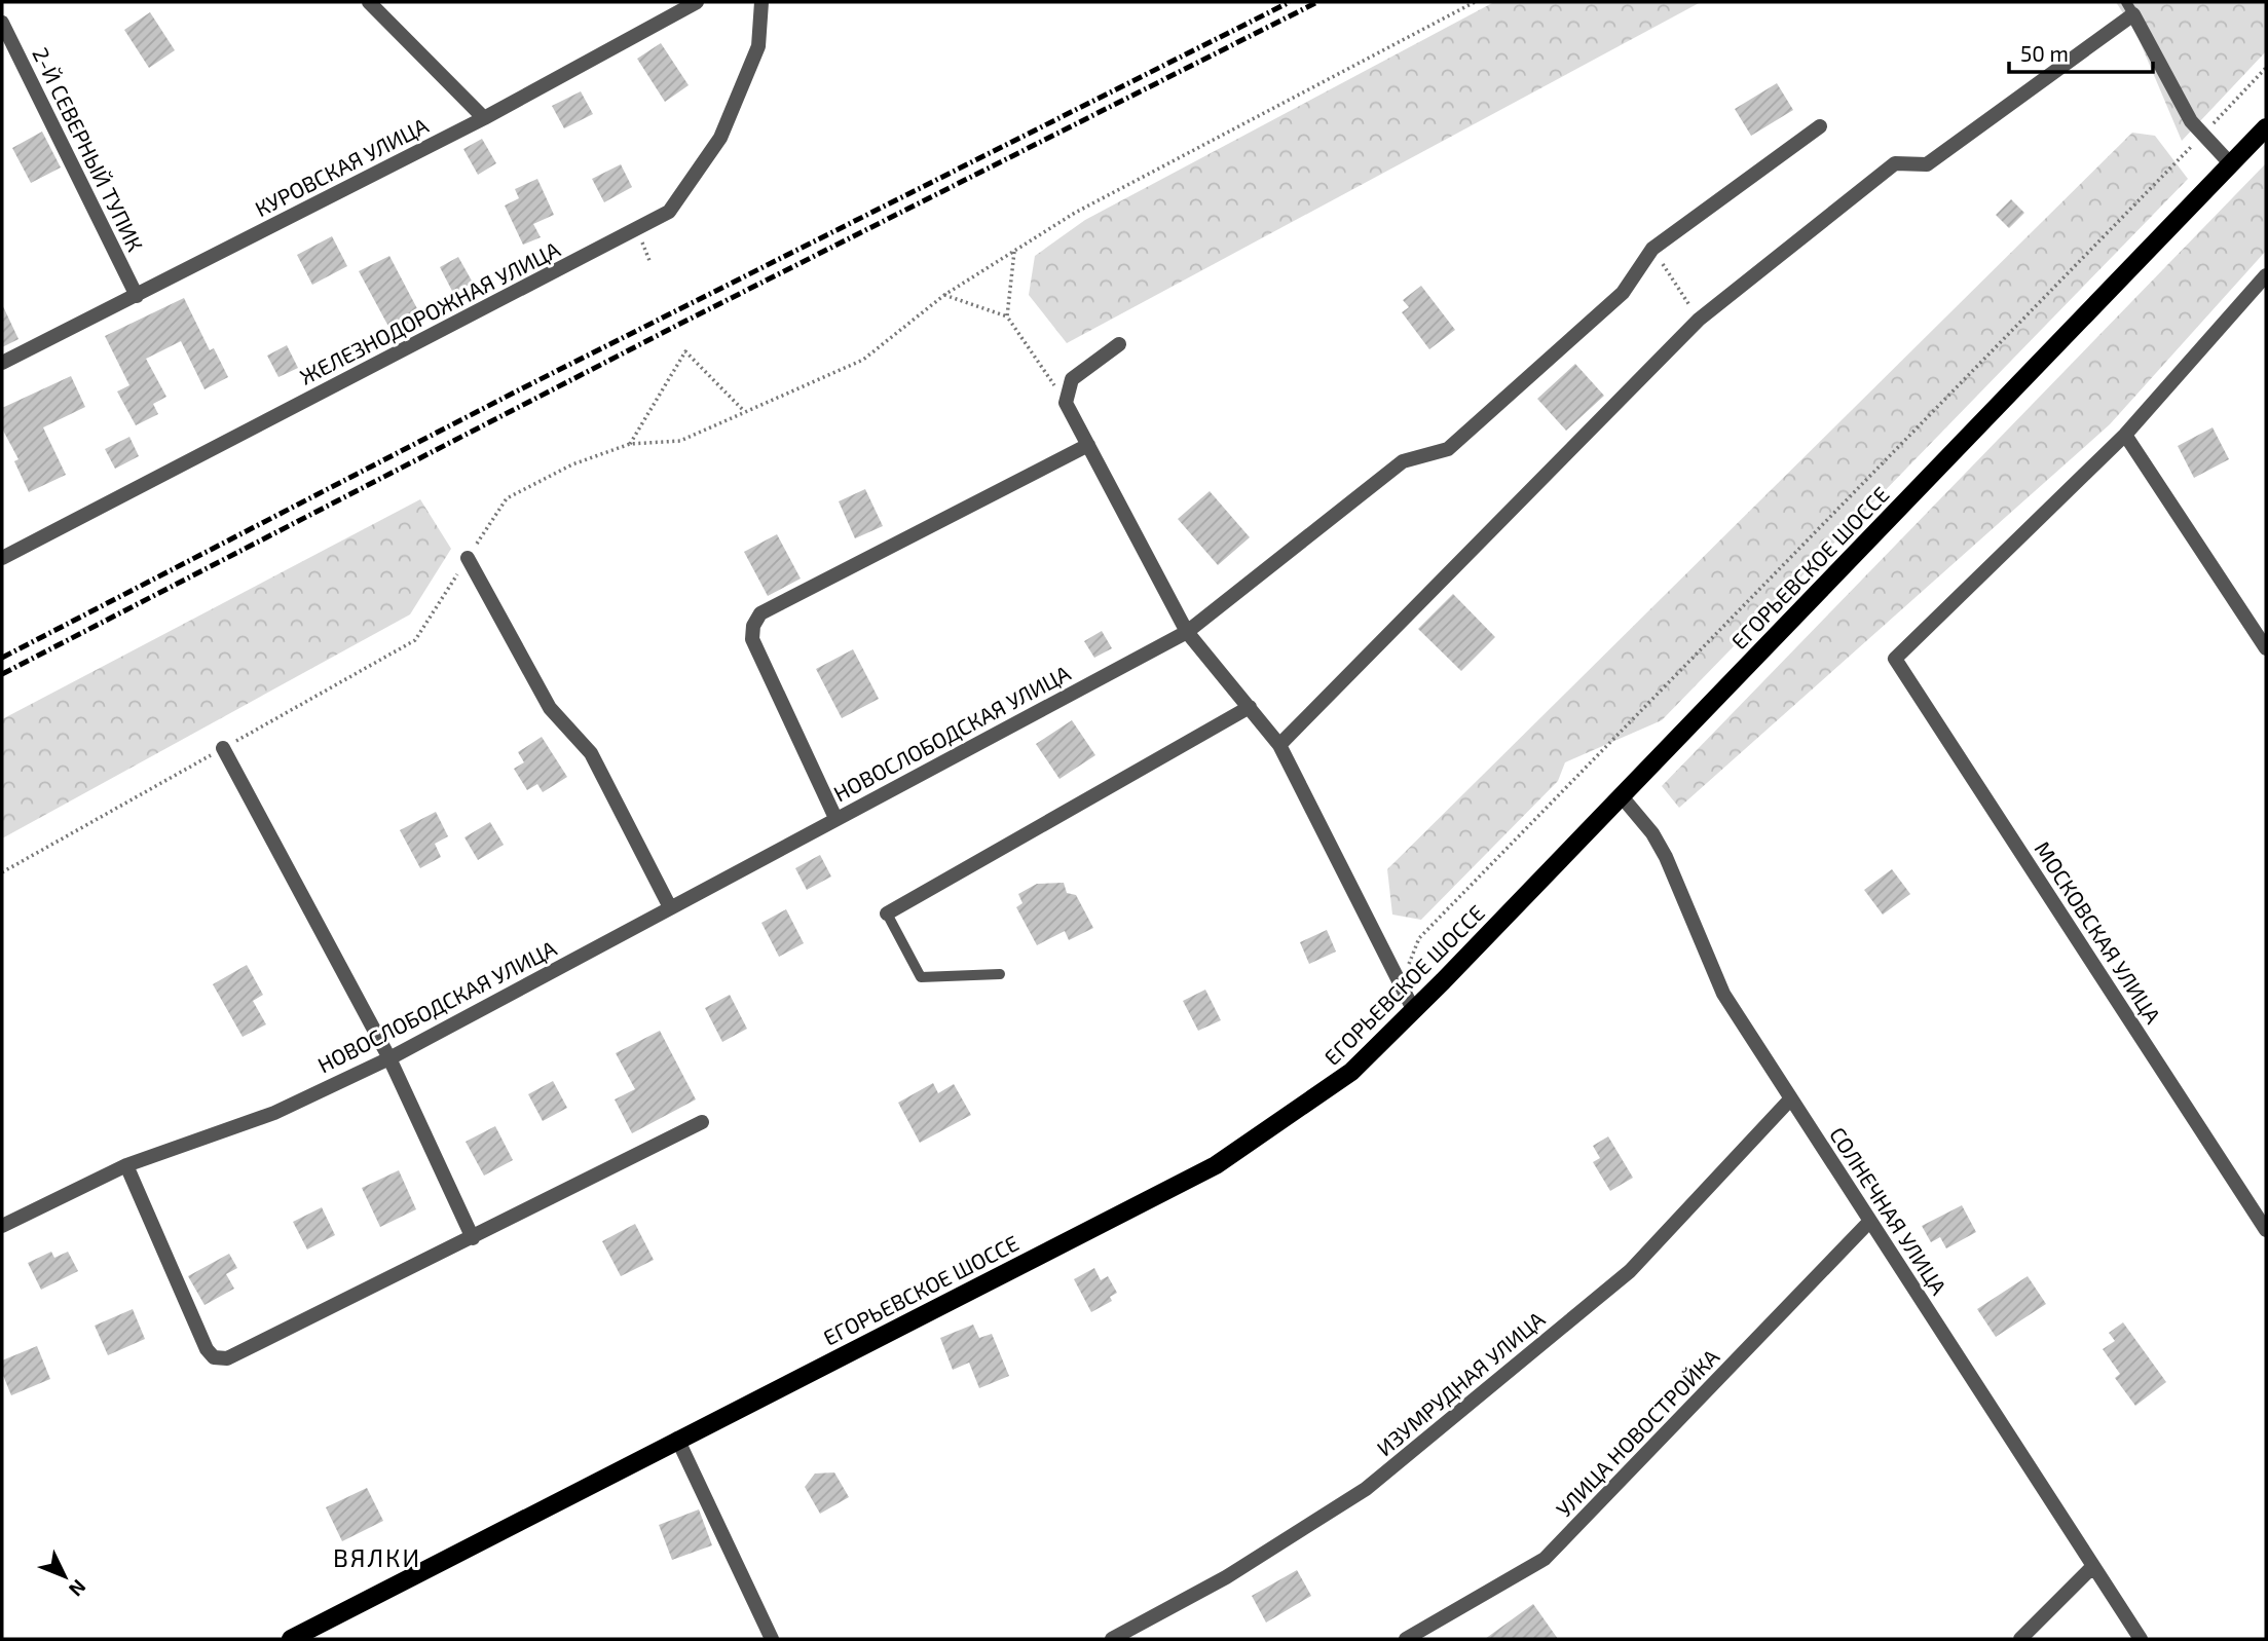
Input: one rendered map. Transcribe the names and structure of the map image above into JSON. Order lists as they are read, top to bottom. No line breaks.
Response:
{"streets":{"main road":["ЕГОРЬЕВСКОЕ ШОССЕ"],"street":["2-Й СЕВЕРНЫЙ ТУПИК","КУРОВСКАЯ УЛИЦА","ЖЕЛЕЗНОДОРОЖНАЯ УЛИЦА","НОВОСЛОБОДСКАЯ УЛИЦА","МОСКОВСКАЯ УЛИЦА","СОЛНЕЧНАЯ УЛИЦА","ИЗУМРУДНАЯ УЛИЦА","УЛИЦА НОВОСТРОЙКА"]},"crossings":[["2-Й СЕВЕРНЫЙ ТУПИК","КУРОВСКАЯ УЛИЦА"],["ЕГОРЬЕВСКОЕ ШОССЕ","СОЛНЕЧНАЯ УЛИЦА"],["СОЛНЕЧНАЯ УЛИЦА","ИЗУМРУДНАЯ УЛИЦА"],["СОЛНЕЧНАЯ УЛИЦА","УЛИЦА НОВОСТРОЙКА"]],"districts":["ВЯЛКИ"],"scale_bar":"50 m","north":"bottom right"}
